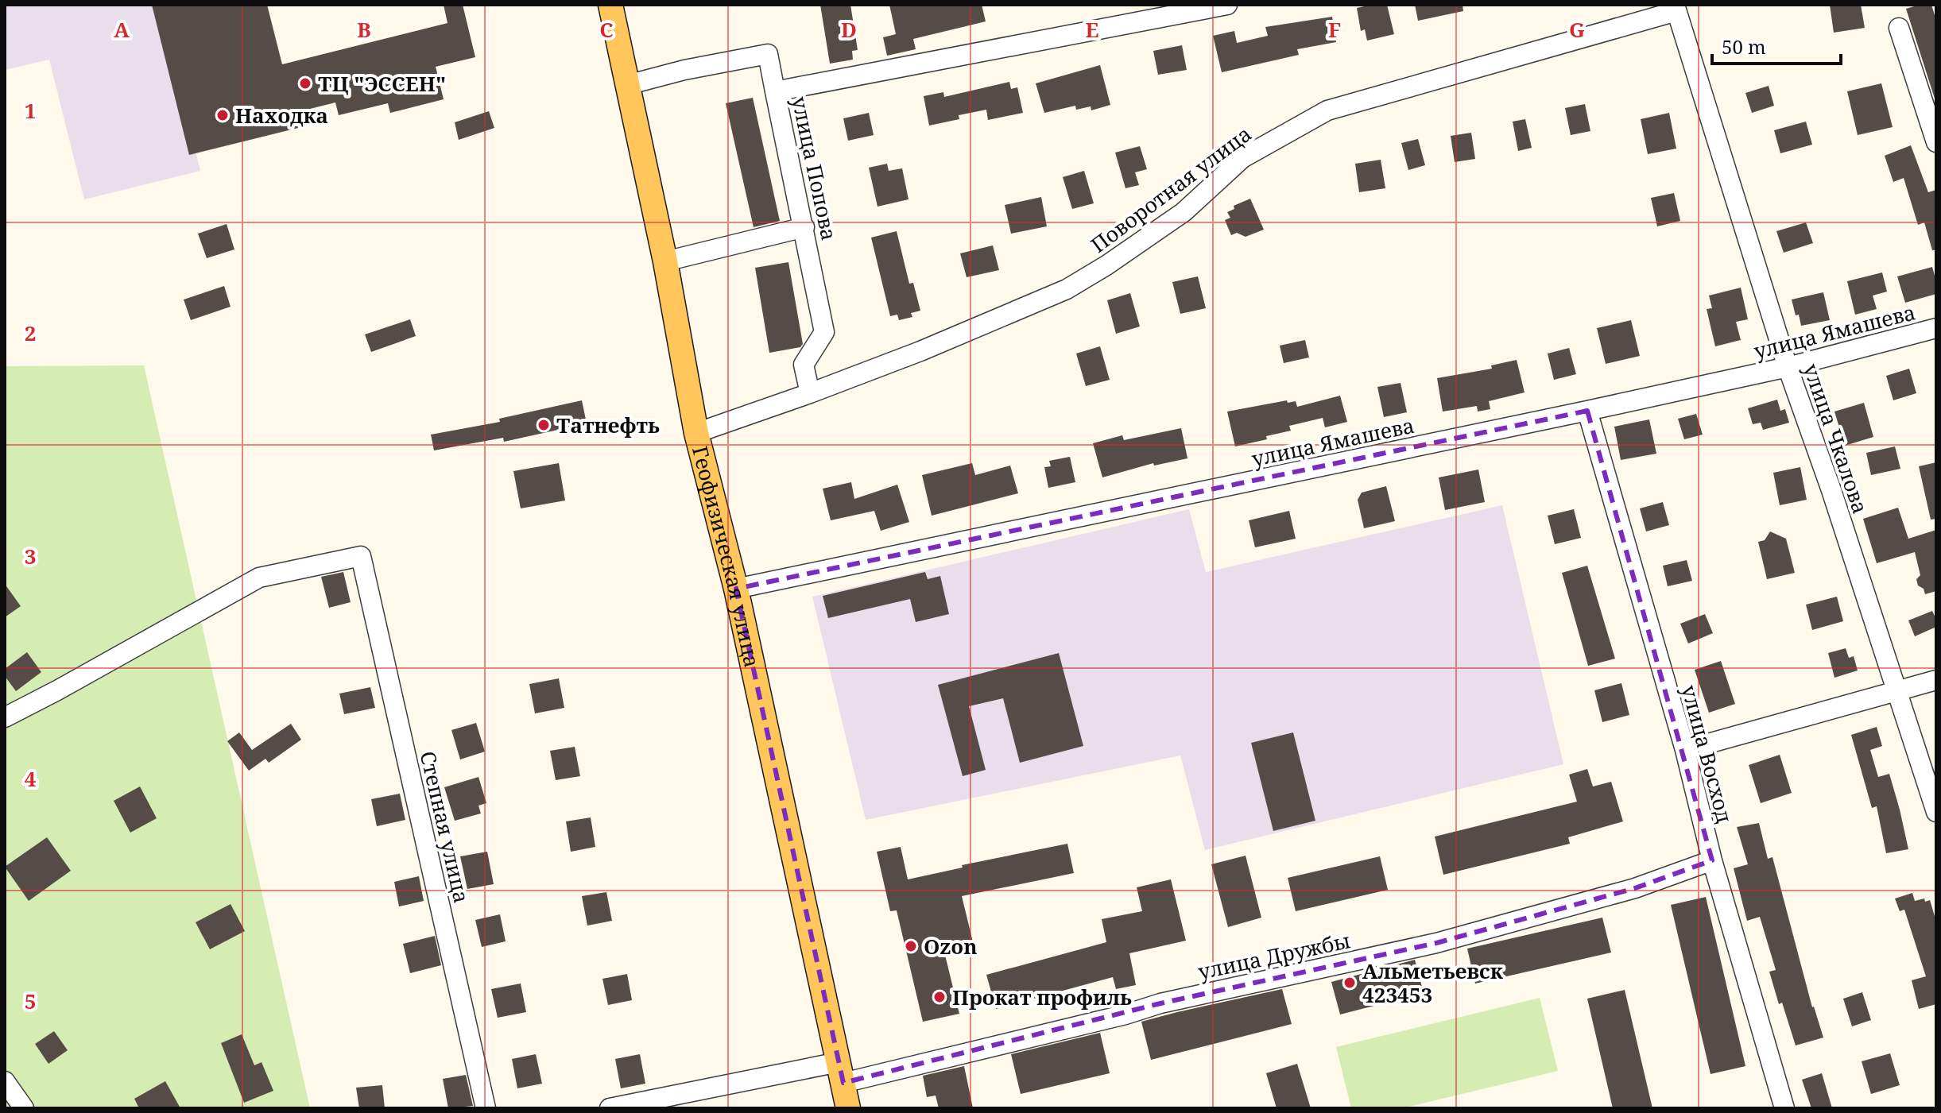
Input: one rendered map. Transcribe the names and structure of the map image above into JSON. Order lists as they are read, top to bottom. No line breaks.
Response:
{"streets":{"main road":["Геофизическая улица"],"street":["улица Попова","Поворотная улица","улица Ямашева","улица Чкалова","улица Восход","Степная улица","улица Дружбы"]},"crossings":[["улица Попова","Поворотная улица"],["Поворотная улица","улица Чкалова"],["улица Ямашева","улица Чкалова"],["улица Ямашева","Геофизическая улица"],["улица Ямашева","улица Восход"],["Геофизическая улица","улица Дружбы"],["улица Восход","улица Дружбы"]],"places":["ТЦ \"ЭССЕН\"","Находка","Татнефть","Ozon","Альметьевск 423453","Прокат профиль"],"scale_bar":"50 m","grid":{"columns":["A","B","C","D","E","F","G"],"rows":["1","2","3","4","5"]}}
